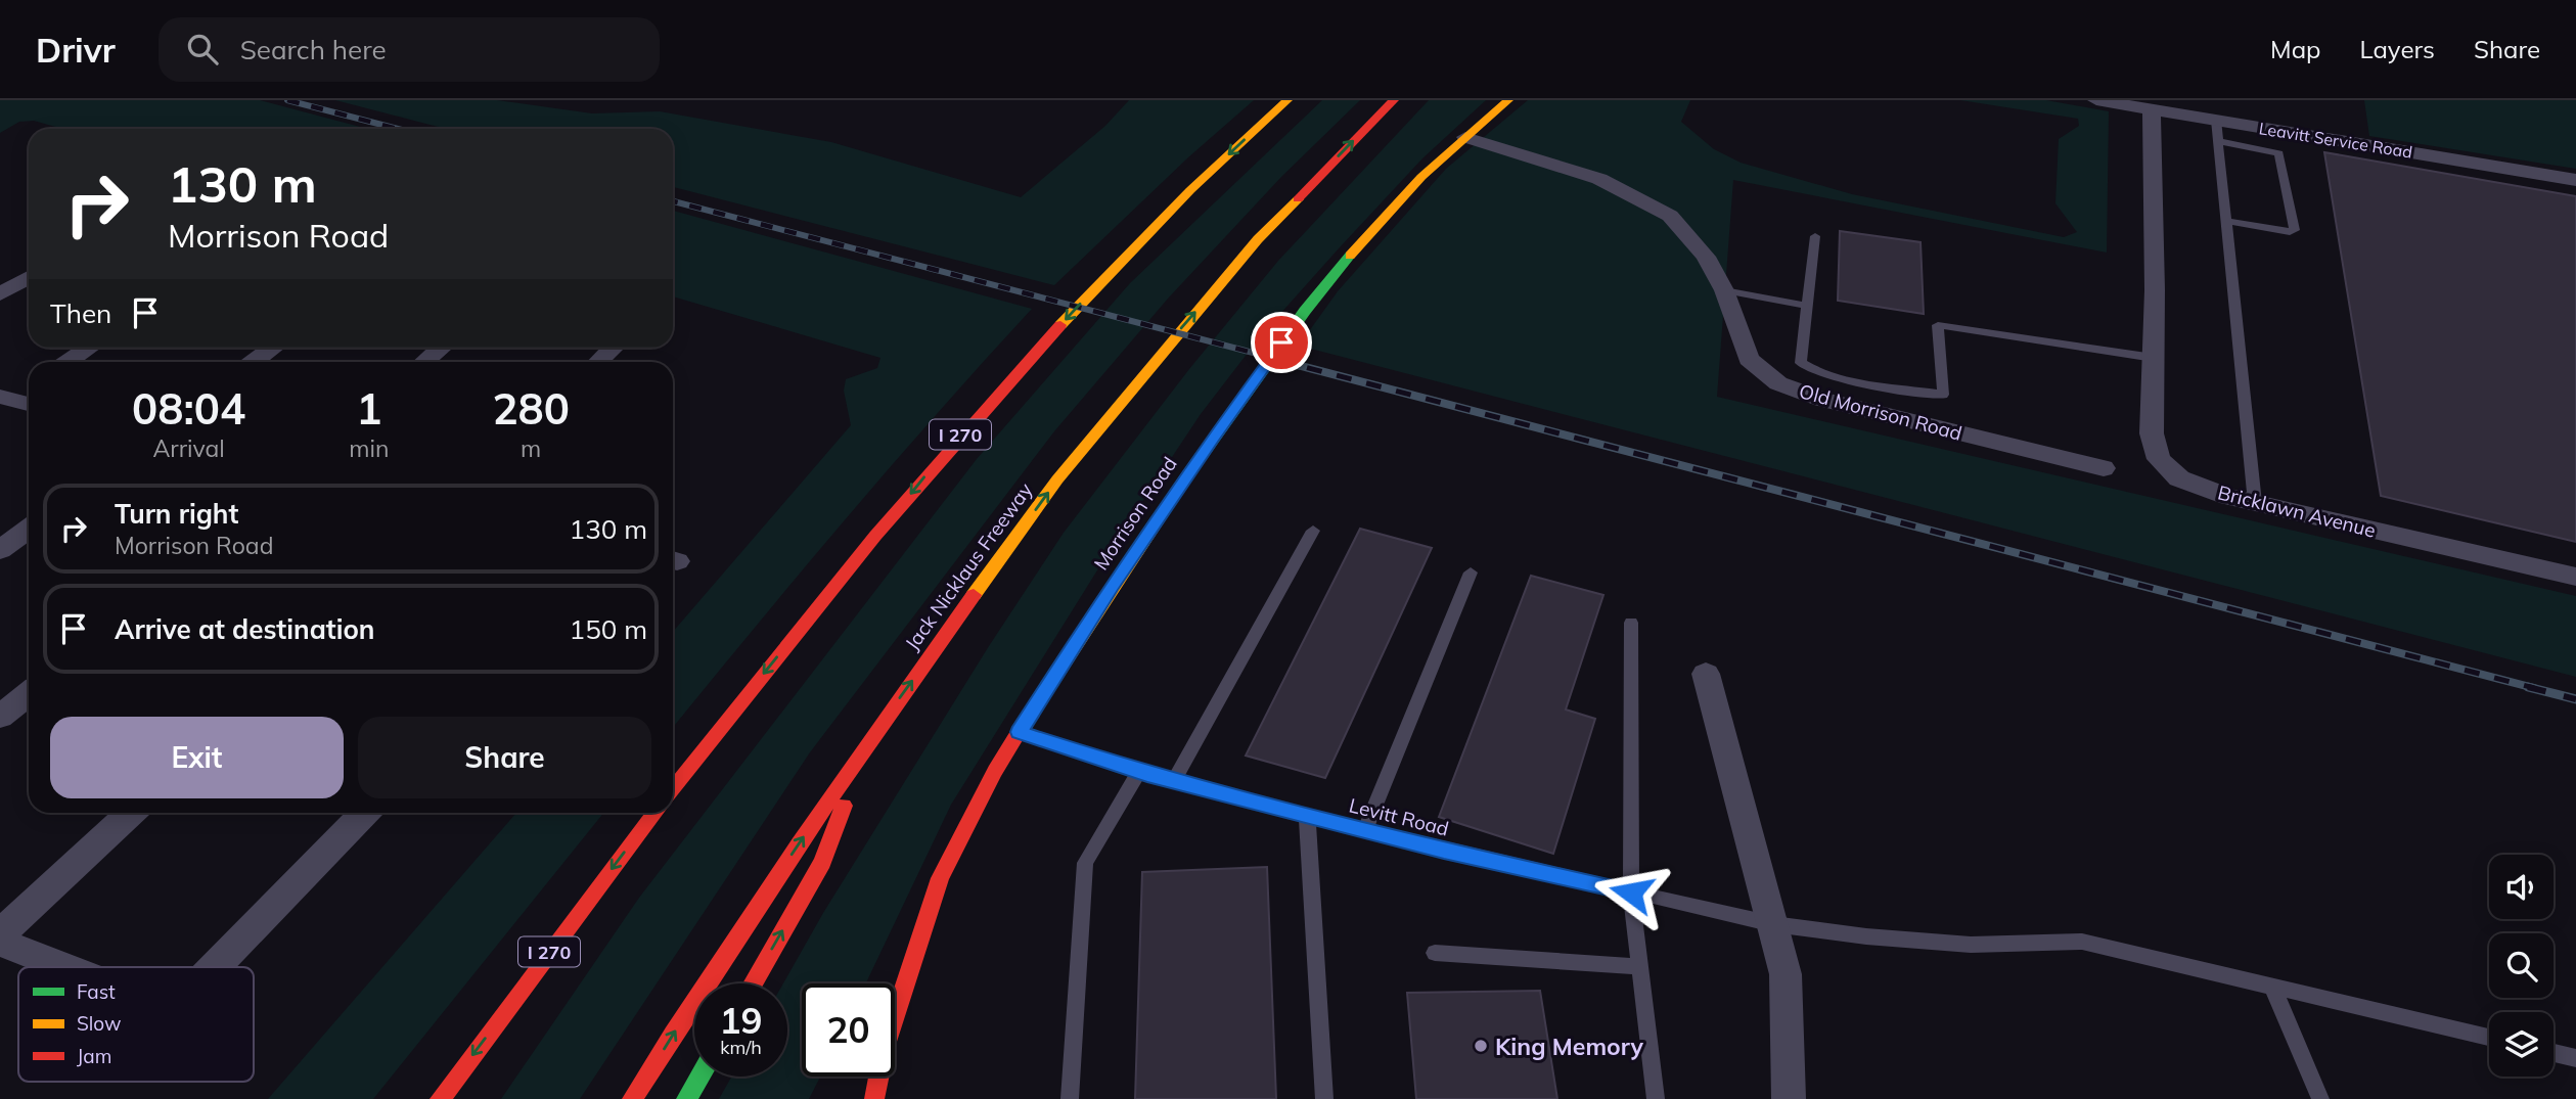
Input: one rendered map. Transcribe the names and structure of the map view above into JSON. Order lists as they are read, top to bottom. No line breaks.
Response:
{"streets":{"main road":["I 270","Morrison Road","Jack Nicklaus Freeway"],"street":["Leavitt Service Road","Old Morrison Road","Bricklawn Avenue"],"lane":["Levitt Road"]},"crossings":[["Leavitt Service Road","Bricklawn Avenue"],["Old Morrison Road","Morrison Road"],["Morrison Road","Levitt Road"]],"places":["King Memory"],"legend":["Fast","Slow","Jam"],"page":{"header":"Drivr","search":"Search here","nav":["Map","Layers","Share"],"turn":["130 m","Morrison Road"],"then":"Then","eta":["08:04","Arrival","1","min","280","m"],"list":[{"name":"Turn right","note":"Morrison Road","value":"130 m"},{"name":"Arrive at destination","value":"150 m"}],"buttons":["Exit","Share"],"speed":"19 km/h","limit":"20"}}
